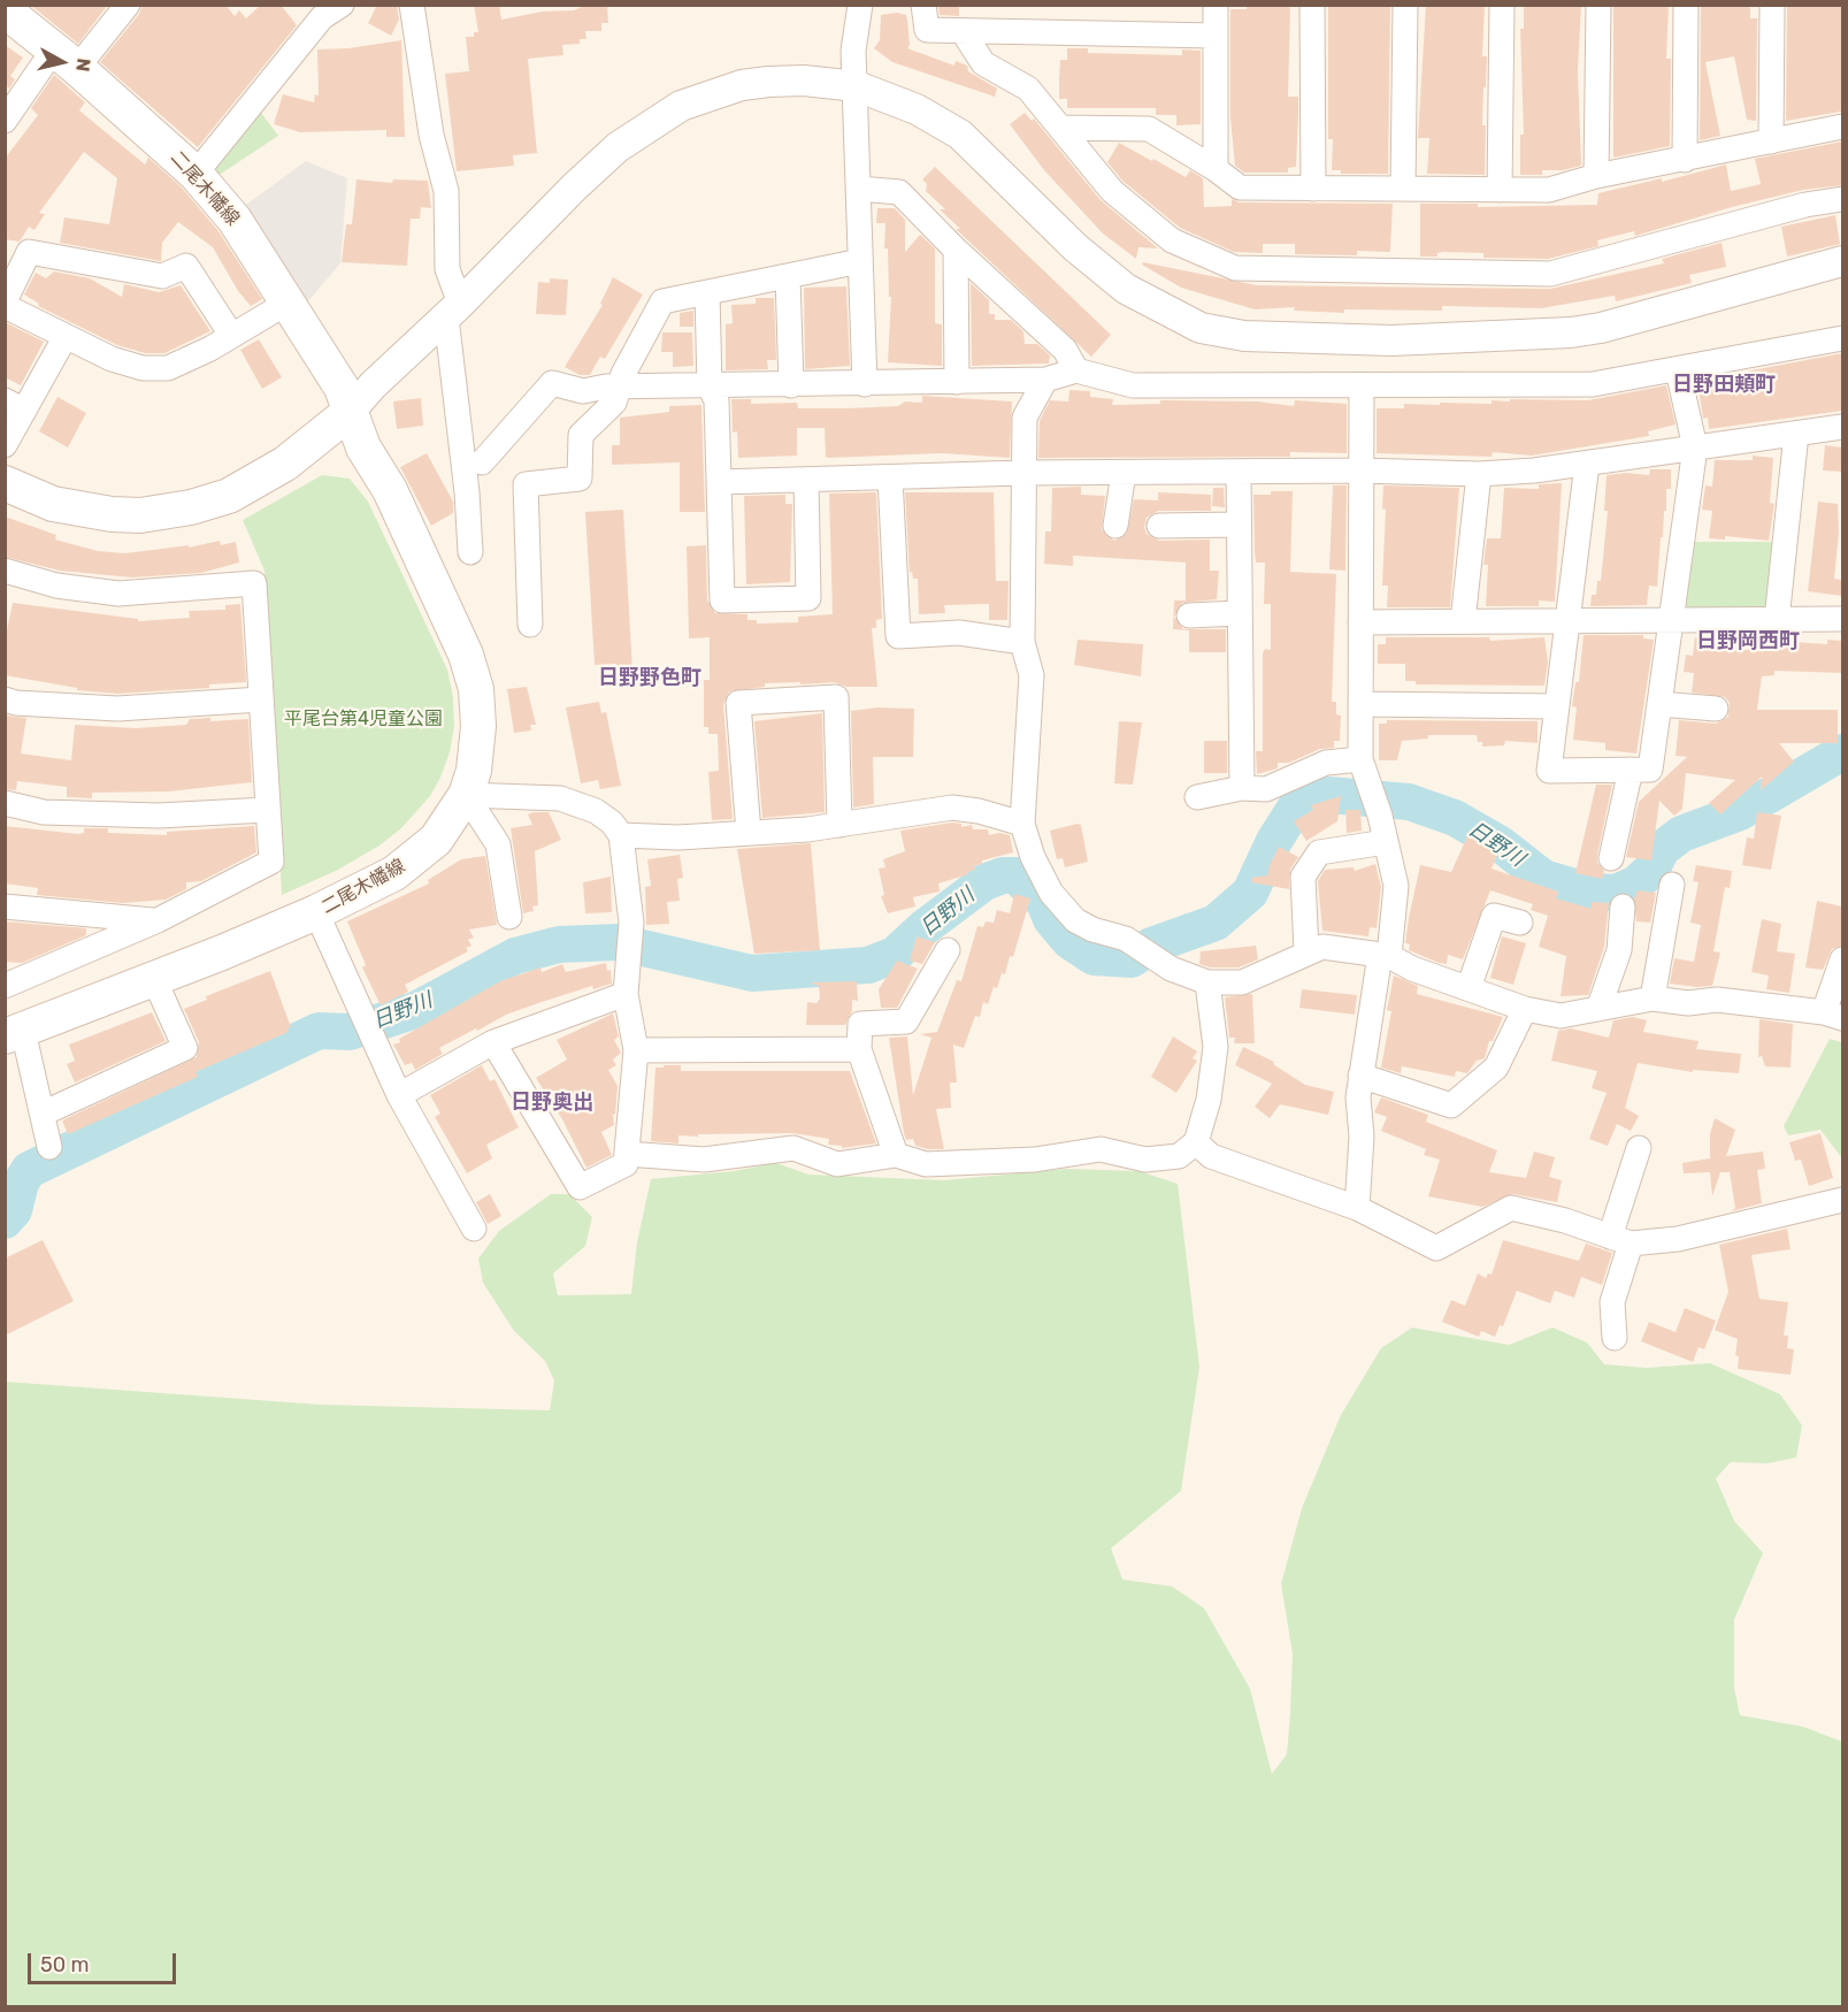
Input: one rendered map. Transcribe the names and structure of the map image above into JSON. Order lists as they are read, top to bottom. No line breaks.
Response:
{"streets":{"main road":["二尾木幡線"]},"districts":["日野田頬町","日野岡西町","日野野色町","日野奥出"],"water":["日野川"],"parks":["平尾台第4児童公園"],"scale_bar":"50 m","north":"right"}
